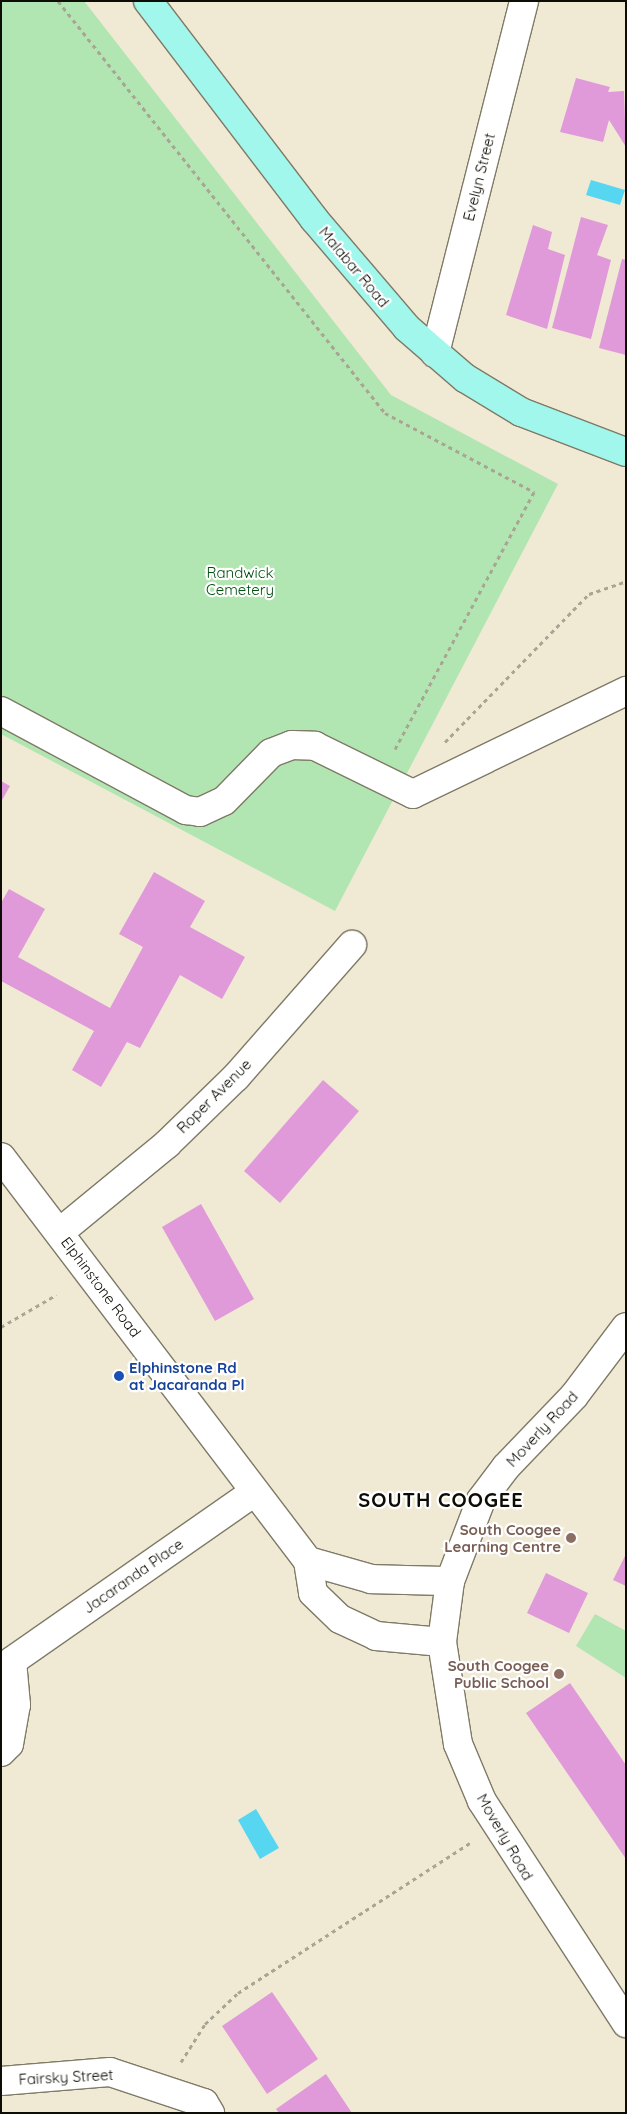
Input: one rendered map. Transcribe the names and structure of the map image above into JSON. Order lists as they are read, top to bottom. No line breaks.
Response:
{"streets":{"main road":["Malabar Road"],"street":["Evelyn Street","Roper Avenue","Elphinstone Road","Moverly Road","Jacaranda Place","Fairsky Street"]},"crossings":[["Evelyn Street","Malabar Road"],["Roper Avenue","Elphinstone Road"],["Elphinstone Road","Moverly Road"],["Elphinstone Road","Jacaranda Place"]],"districts":["SOUTH COOGEE"],"parks":["Randwick Cemetery"],"places":["Elphinstone Rd at Jacaranda Pl","South Coogee Learning Centre","South Coogee Public School"]}
